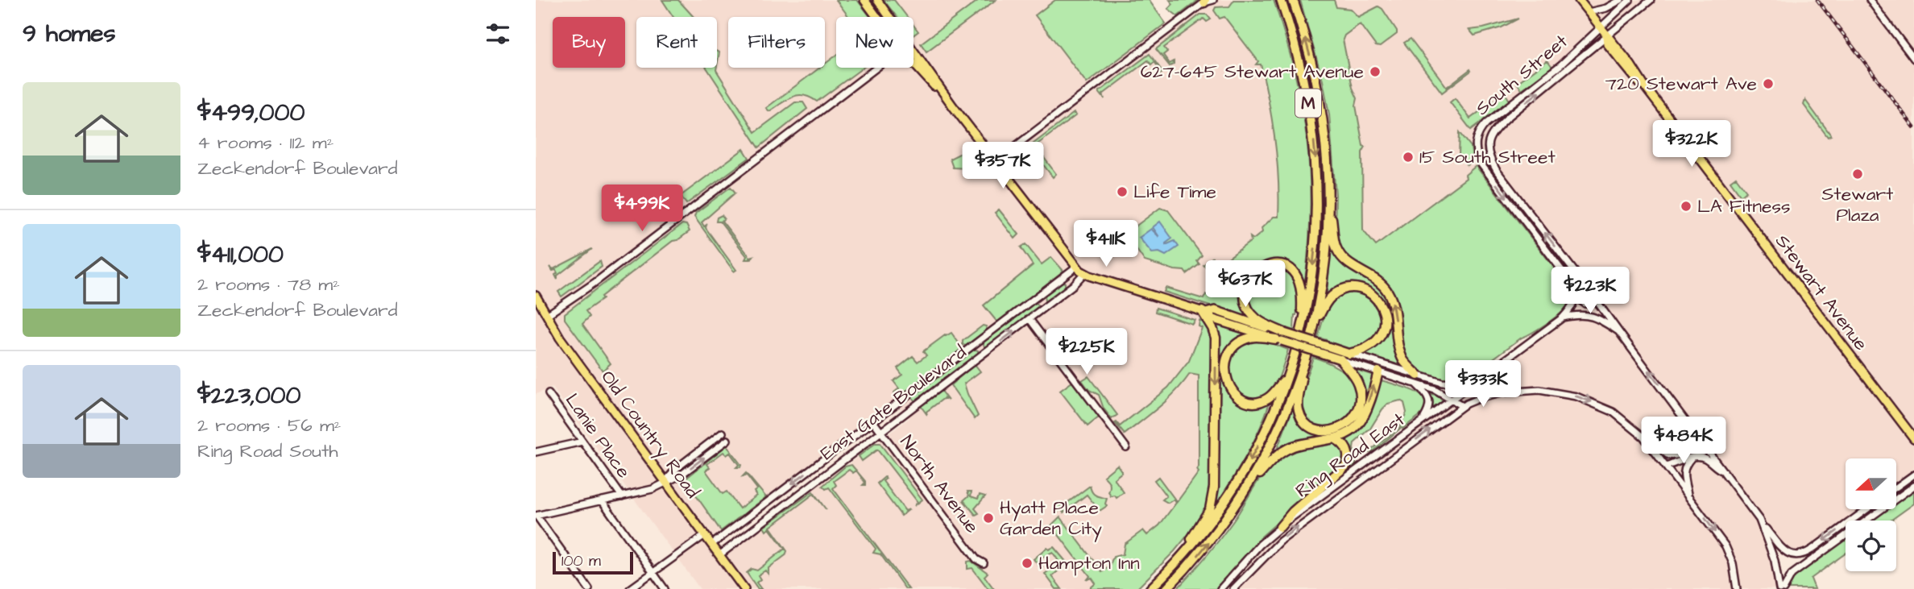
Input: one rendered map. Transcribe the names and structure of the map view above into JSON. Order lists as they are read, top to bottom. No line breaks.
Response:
{"streets":{"highway":["M"],"main road":["Stewart Avenue","Old Country Road"],"street":["South Street","East Gate Boulevard","Lanie Place","Ring Road East","North Avenue"]},"crossings":[["South Street","Stewart Avenue"],["East Gate Boulevard","Old Country Road"],["East Gate Boulevard","North Avenue"]],"places":["627-645 Stewart Avenue","720 Stewart Ave","15 South Street","Stewart Plaza","Life Time","LA Fitness","Hyatt Place Garden City","Hampton Inn"],"scale_bar":"100 m","north":"left","page":{"heading":"9 homes","chip":["Buy","Rent","Filters","New"],"list":[{"name":"$499,000","note":"4 rooms · 112 m² · Zeckendorf Boulevard"},{"name":"$411,000","note":"2 rooms · 78 m² · Zeckendorf Boulevard"},{"name":"$223,000","note":"2 rooms · 56 m² · Ring Road South"}],"price":["$322K","$357K","$499K","$411K","$637K","$223K","$225K","$333K","$484K"],"scale":"100 m"}}
